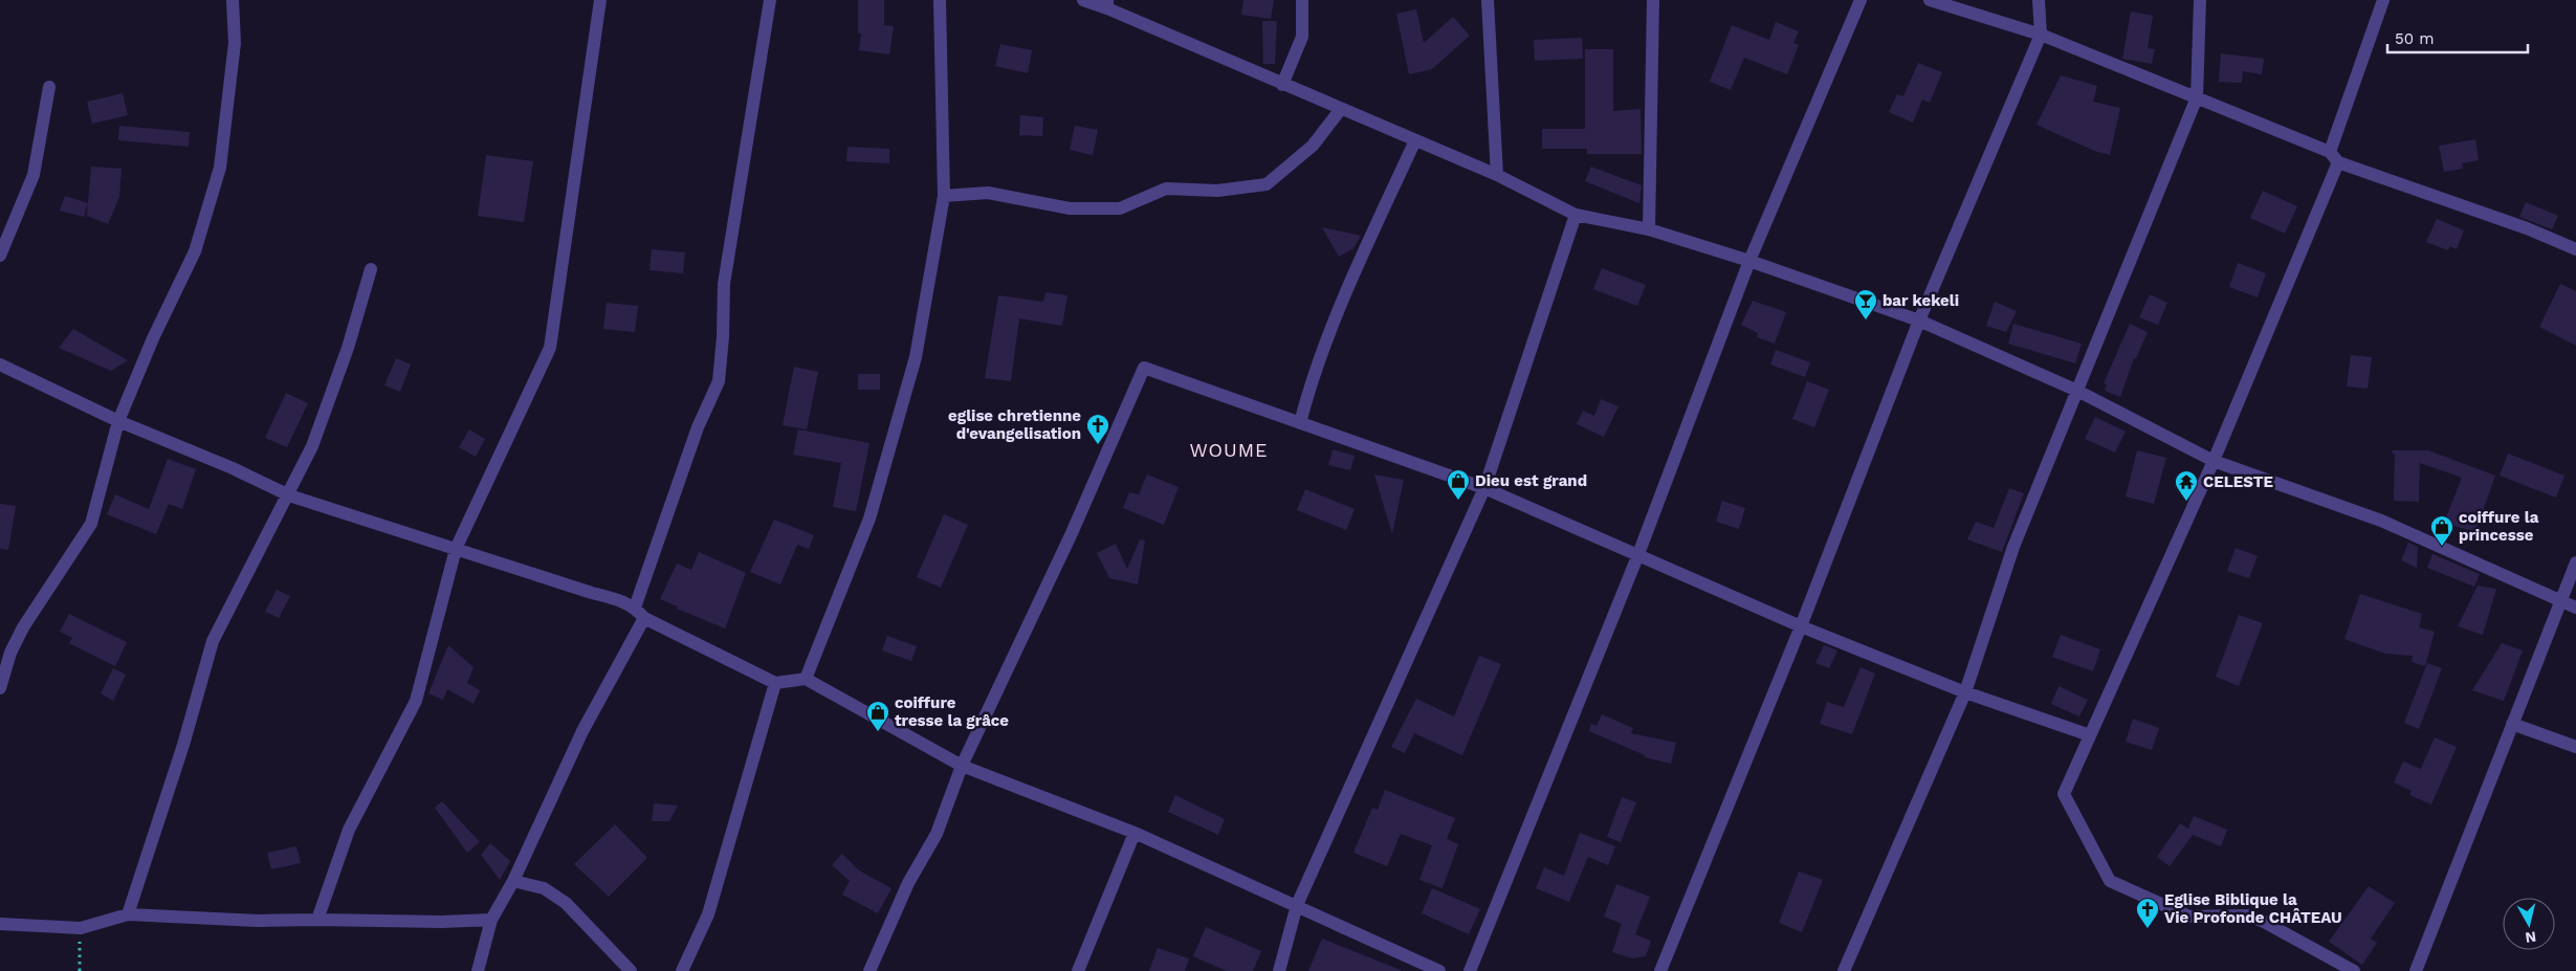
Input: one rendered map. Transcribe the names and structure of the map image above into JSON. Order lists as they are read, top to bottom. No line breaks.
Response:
{"districts":["WOUME"],"places":{"bar":["bar kekeli"],"church":["eglise chretienne d'evangelisation","Eglise Biblique la Vie Profonde CHÂTEAU"],"shop":["Dieu est grand","coiffure la princesse","coiffure tresse la grâce"],"temple":["CELESTE"]},"scale_bar":"50 m","north":"bottom"}
